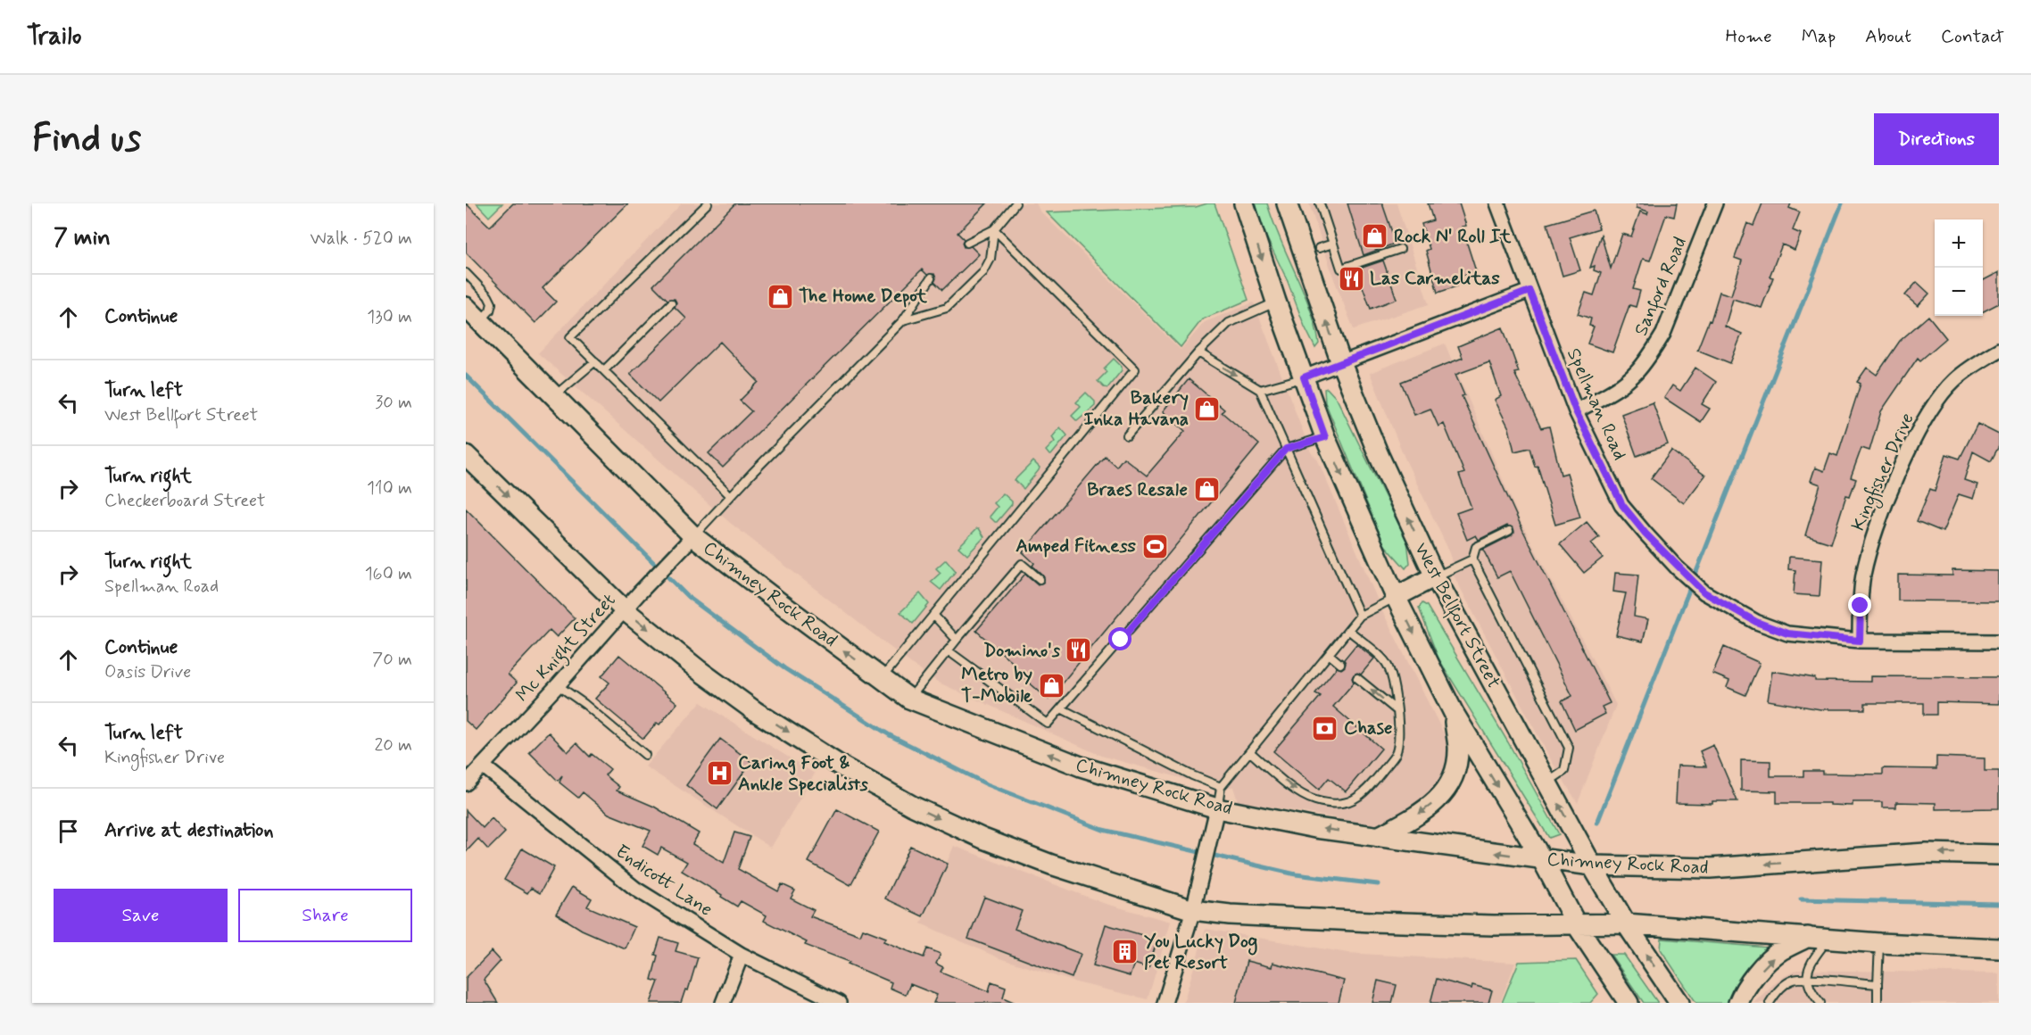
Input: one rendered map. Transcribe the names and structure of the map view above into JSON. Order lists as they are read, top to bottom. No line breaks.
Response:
{"streets":{"main road":["Chimney Rock Road","West Bellfort Street"],"street":["Sanford Road","Spellman Road","Kingfisher Drive","Mc Knight Street","Endicott Lane"]},"crossings":[["Sanford Road","Spellman Road"],["Spellman Road","Kingfisher Drive"],["Chimney Rock Road","West Bellfort Street"],["Chimney Rock Road","Mc Knight Street"],["Mc Knight Street","Endicott Lane"]],"places":{"shop":["Rock N' Roll It","The Home Depot","Bakery Inka Havana","Braes Resale","Metro by T-Mobile"],"restaurant":["Las Carmelitas","Domino's"],"sports":["Amped Fitness"],"bank":["Chase"],"hospital":["Caring Foot & Ankle Specialists"],"building":["You Lucky Dog Pet Resort"]},"page":{"header":"Trailo","nav":["Home","Map","About","Contact"],"buttons":["Directions",["Save","Share"]],"title":"Find us","heading":["7 min","Walk · 520 m"],"map_buttons":["+","−"],"list":[["Continue","130 m"],["Turn left","West Bellfort Street","30 m"],["Turn right","Checkerboard Street","110 m"],["Turn right","Spellman Road","160 m"],["Continue","Oasis Drive","70 m"],["Turn left","Kingfisher Drive","20 m"],"Arrive at destination"]}}
